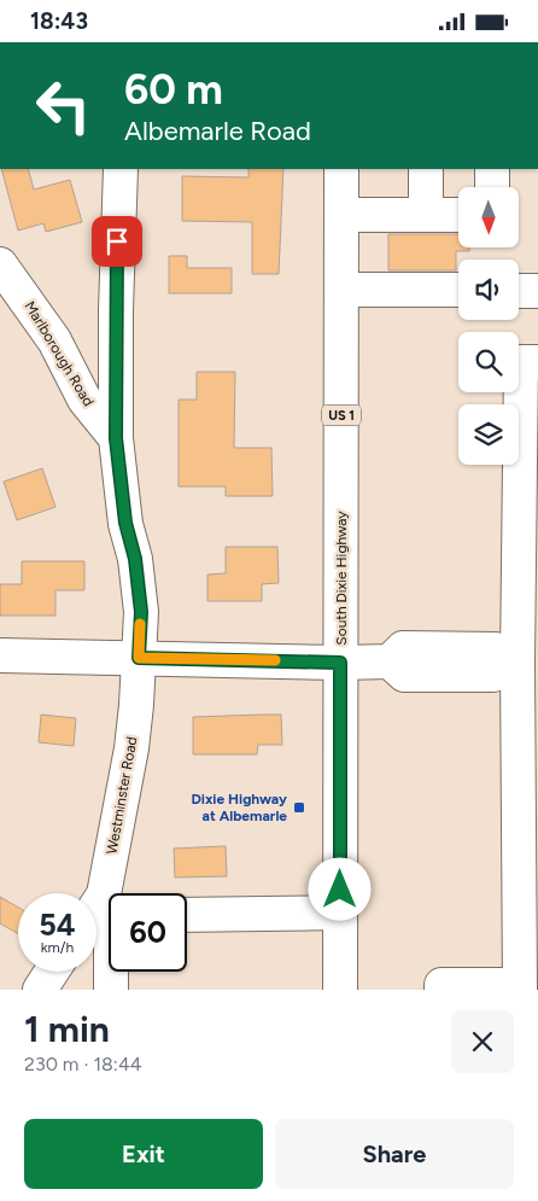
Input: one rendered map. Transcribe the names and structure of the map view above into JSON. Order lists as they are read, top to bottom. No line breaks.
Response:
{"streets":{"street":["Marlborough Road","US 1","South Dixie Highway","Westminster Road"]},"places":{"transit":["Dixie Highway at Albemarle"]},"north":"bottom","page":{"status":"18:43","turn":["60 m","Albemarle Road"],"speed":"54 km/h","limit":"60","heading":["1 min","230 m · 18:44"],"buttons":["Exit","Share"]}}
